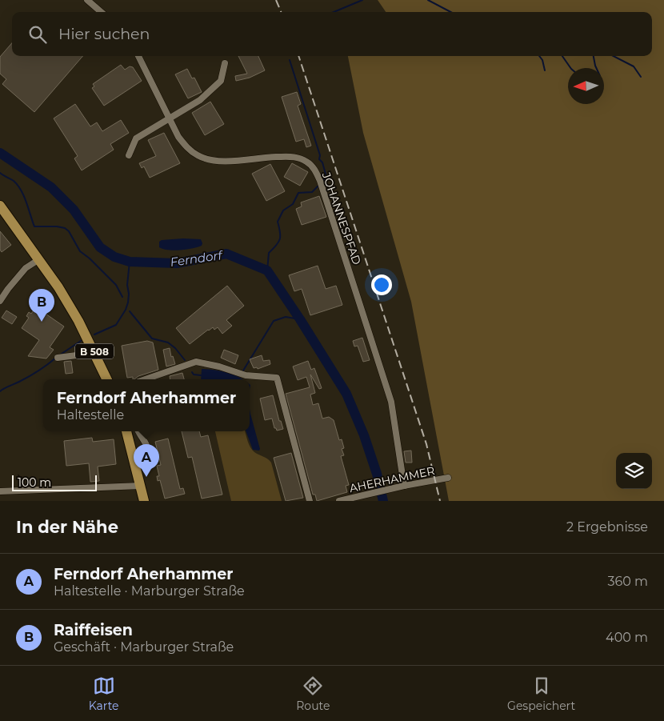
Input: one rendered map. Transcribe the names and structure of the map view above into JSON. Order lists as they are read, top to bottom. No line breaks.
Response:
{"streets":{"main road":["B 508"],"street":["JOHANNESPFAD","AHERHAMMER"]},"crossings":[["JOHANNESPFAD","AHERHAMMER"]],"water":["Ferndorf"],"scale_bar":"100 m","north":"left","page":{"search":"Hier suchen","pins":["B","A"],"popup":["Ferndorf Aherhammer","Haltestelle"],"scale":"100 m","heading":["In der Nähe","2 Ergebnisse"],"list":[{"mark":"A","name":"Ferndorf Aherhammer","note":"Haltestelle · Marburger Straße","value":"360 m"},{"mark":"B","name":"Raiffeisen","note":"Geschäft · Marburger Straße","value":"400 m"}],"nav":["Karte","Route","Gespeichert"]}}
